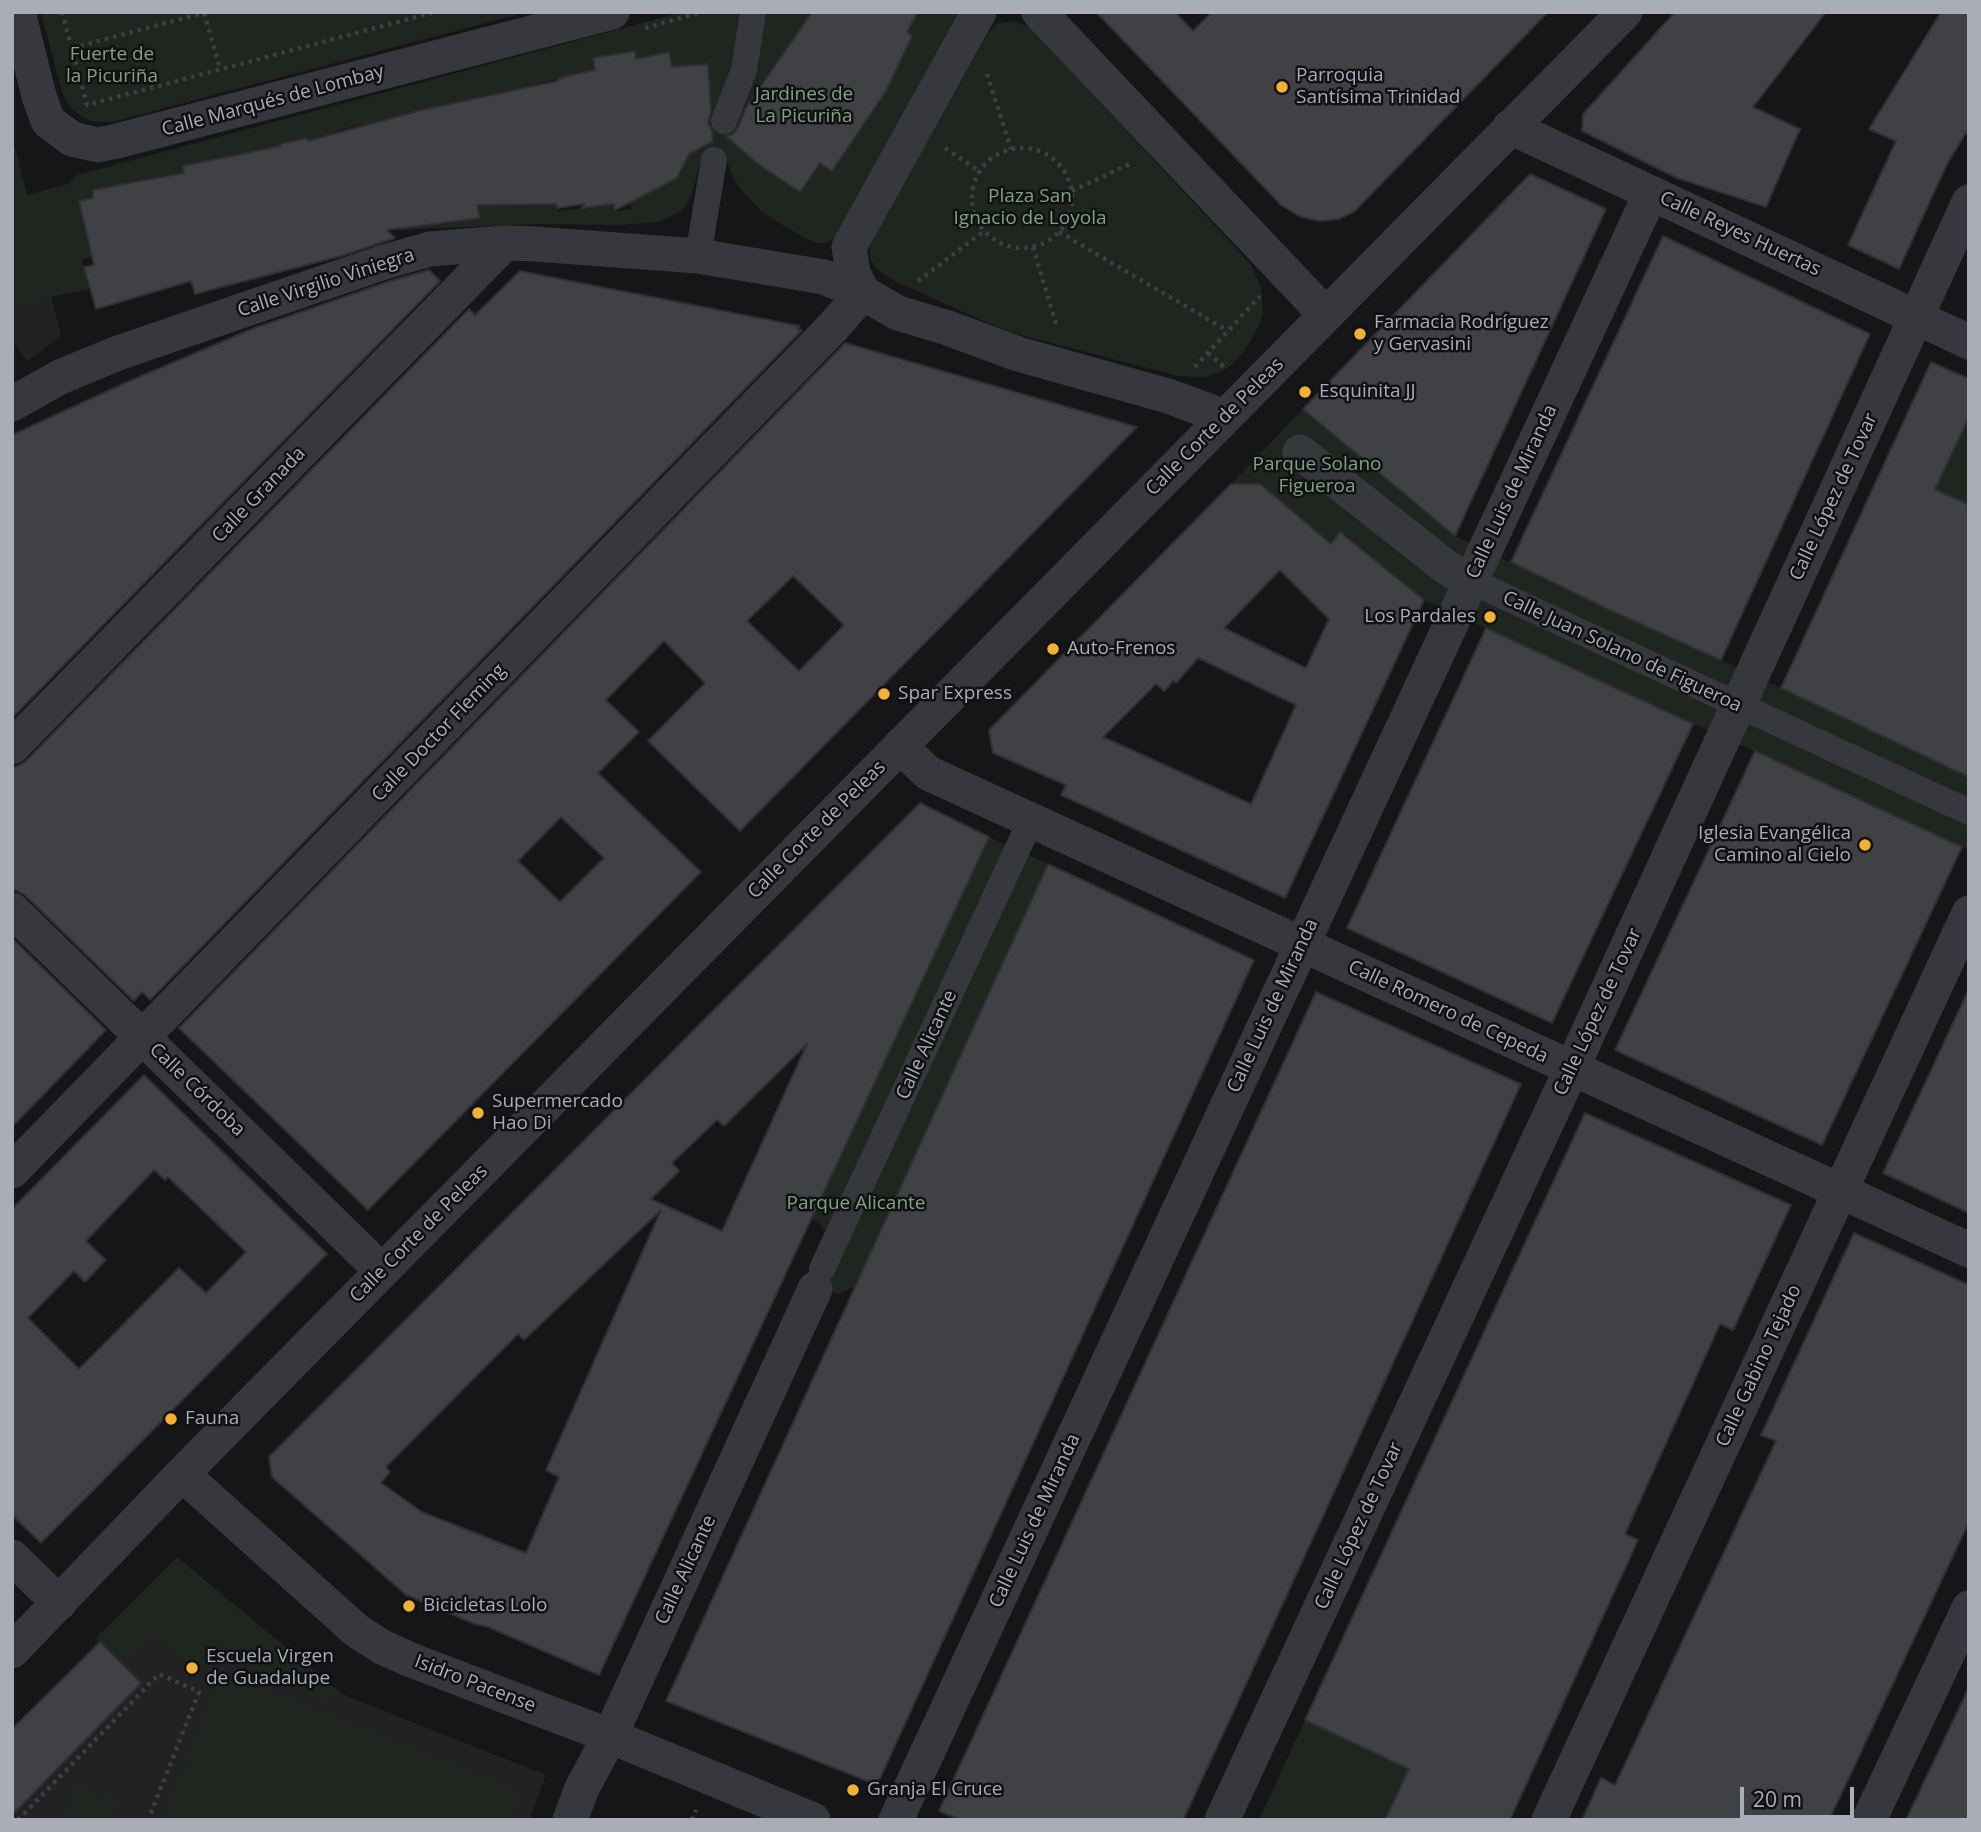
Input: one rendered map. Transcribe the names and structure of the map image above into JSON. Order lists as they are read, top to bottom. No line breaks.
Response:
{"streets":{"street":["Calle Marqués de Lombay","Calle Reyes Huertas","Calle Virgilio Viniegra","Calle Corte de Peleas","Calle Luis de Miranda","Calle Granada","Calle López de Tovar","Calle Juan Solano de Figueroa","Calle Doctor Fleming","Calle Romero de Cepeda","Calle Alicante","Calle Córdoba","Calle Gabino Tejado","Isidro Pacense"]},"crossings":[["Calle Reyes Huertas","Calle Corte de Peleas"],["Calle Reyes Huertas","Calle Luis de Miranda"],["Calle Reyes Huertas","Calle López de Tovar"],["Calle Virgilio Viniegra","Calle Granada"],["Calle Virgilio Viniegra","Calle Doctor Fleming"],["Calle Corte de Peleas","Calle Romero de Cepeda"],["Calle Corte de Peleas","Calle Córdoba"],["Calle Corte de Peleas","Isidro Pacense"],["Calle Luis de Miranda","Calle Juan Solano de Figueroa"],["Calle Luis de Miranda","Calle Romero de Cepeda"],["Calle López de Tovar","Calle Juan Solano de Figueroa"],["Calle López de Tovar","Calle Romero de Cepeda"],["Calle Doctor Fleming","Calle Córdoba"],["Calle Romero de Cepeda","Calle Alicante"],["Calle Romero de Cepeda","Calle Gabino Tejado"],["Calle Alicante","Isidro Pacense"]],"parks":["Fuerte de la Picuriña","Jardines de La Picuriña","Plaza San Ignacio de Loyola","Parque Solano Figueroa","Parque Alicante"],"places":["Parroquia Santísima Trinidad","Farmacia Rodríguez y Gervasini","Esquinita JJ","Los Pardales","Auto-Frenos","Spar Express","Iglesia Evangélica Camino al Cielo","Supermercado Hao Di","Fauna","Bicicletas Lolo","Escuela Virgen de Guadalupe","Granja El Cruce"],"scale_bar":"20 m"}
